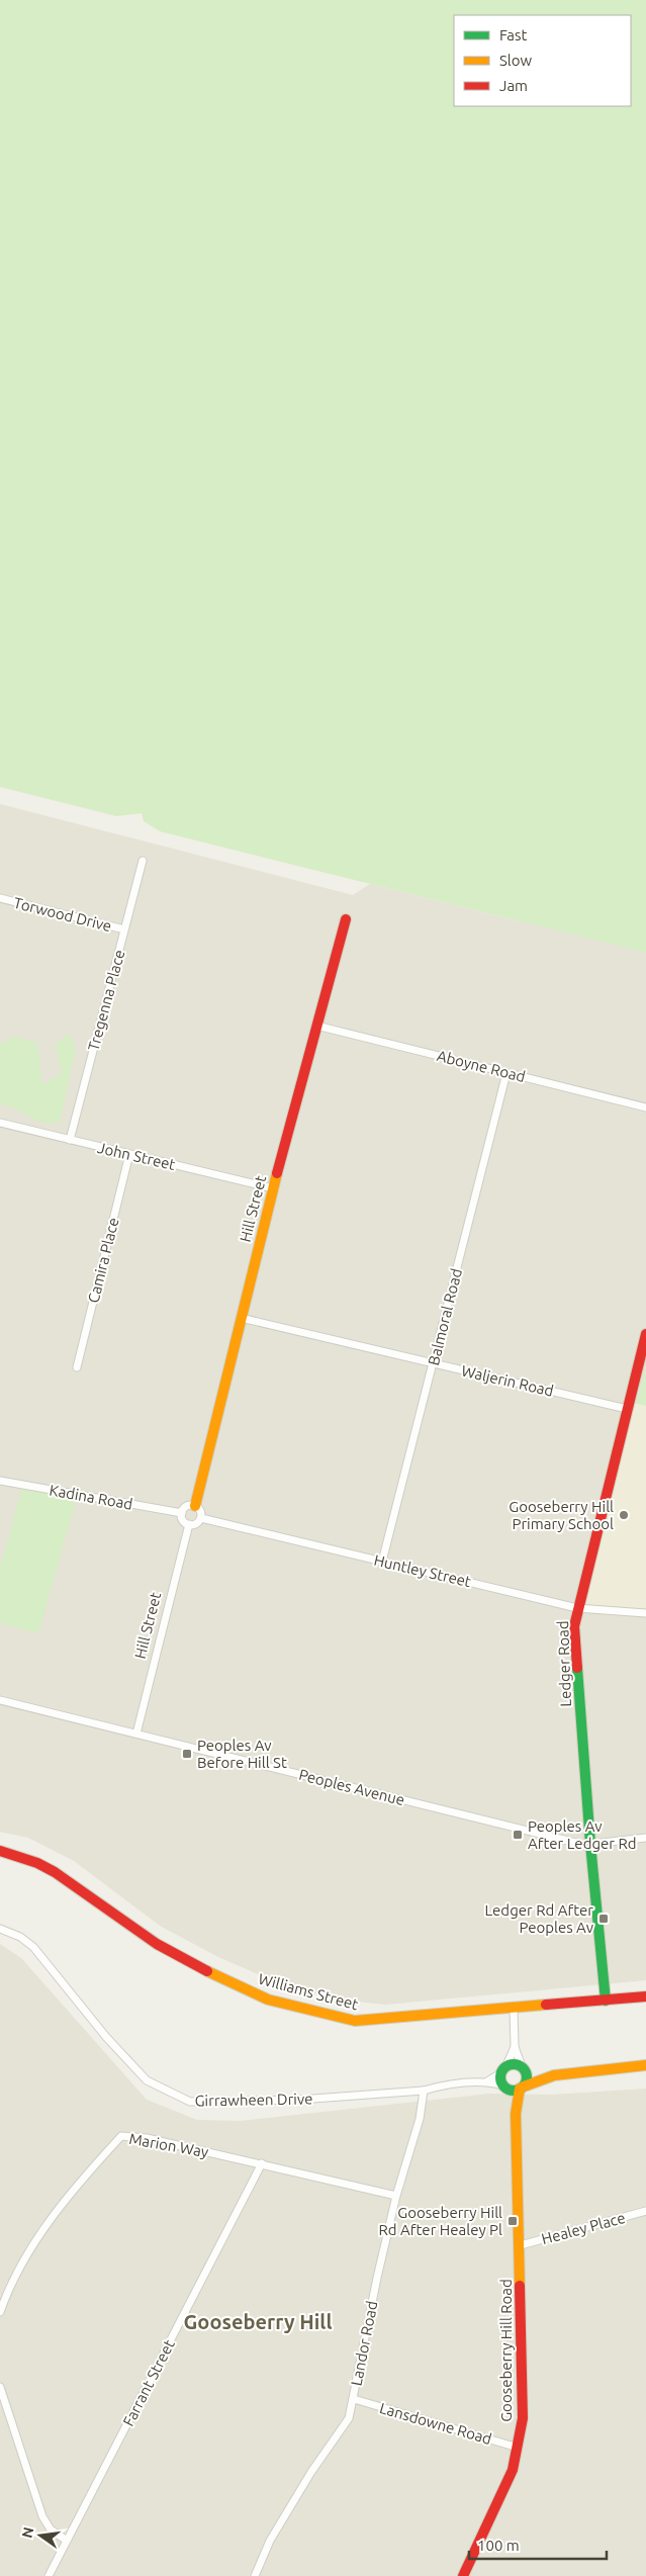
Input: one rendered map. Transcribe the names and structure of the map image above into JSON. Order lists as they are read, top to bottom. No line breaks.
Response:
{"streets":{"street":["Torwood Drive","Tregenna Place","Aboyne Road","John Street","Hill Street","Camira Place","Balmoral Road","Waljerin Road","Kadina Road","Huntley Street","Ledger Road","Peoples Avenue","Williams Street","Girrawheen Drive","Marion Way","Healey Place","Landor Road","Gooseberry Hill Road","Farrant Street","Lansdowne Road"]},"crossings":[["Torwood Drive","Tregenna Place"],["Tregenna Place","John Street"],["Aboyne Road","Hill Street"],["Aboyne Road","Balmoral Road"],["John Street","Hill Street"],["John Street","Camira Place"],["Hill Street","Waljerin Road"],["Hill Street","Kadina Road"],["Hill Street","Huntley Street"],["Hill Street","Peoples Avenue"],["Balmoral Road","Waljerin Road"],["Balmoral Road","Huntley Street"],["Waljerin Road","Ledger Road"],["Kadina Road","Huntley Street"],["Huntley Street","Ledger Road"],["Ledger Road","Peoples Avenue"],["Ledger Road","Williams Street"],["Girrawheen Drive","Landor Road"],["Girrawheen Drive","Gooseberry Hill Road"],["Marion Way","Landor Road"],["Marion Way","Farrant Street"],["Healey Place","Gooseberry Hill Road"],["Landor Road","Lansdowne Road"],["Gooseberry Hill Road","Lansdowne Road"]],"districts":["Gooseberry Hill"],"places":{"other":["Gooseberry Hill Primary School"],"transit":["Peoples Av Before Hill St","Peoples Av After Ledger Rd","Ledger Rd After Peoples Av","Gooseberry Hill Rd After Healey Pl"]},"legend":["Fast","Slow","Jam"],"scale_bar":"100 m","north":"left"}
